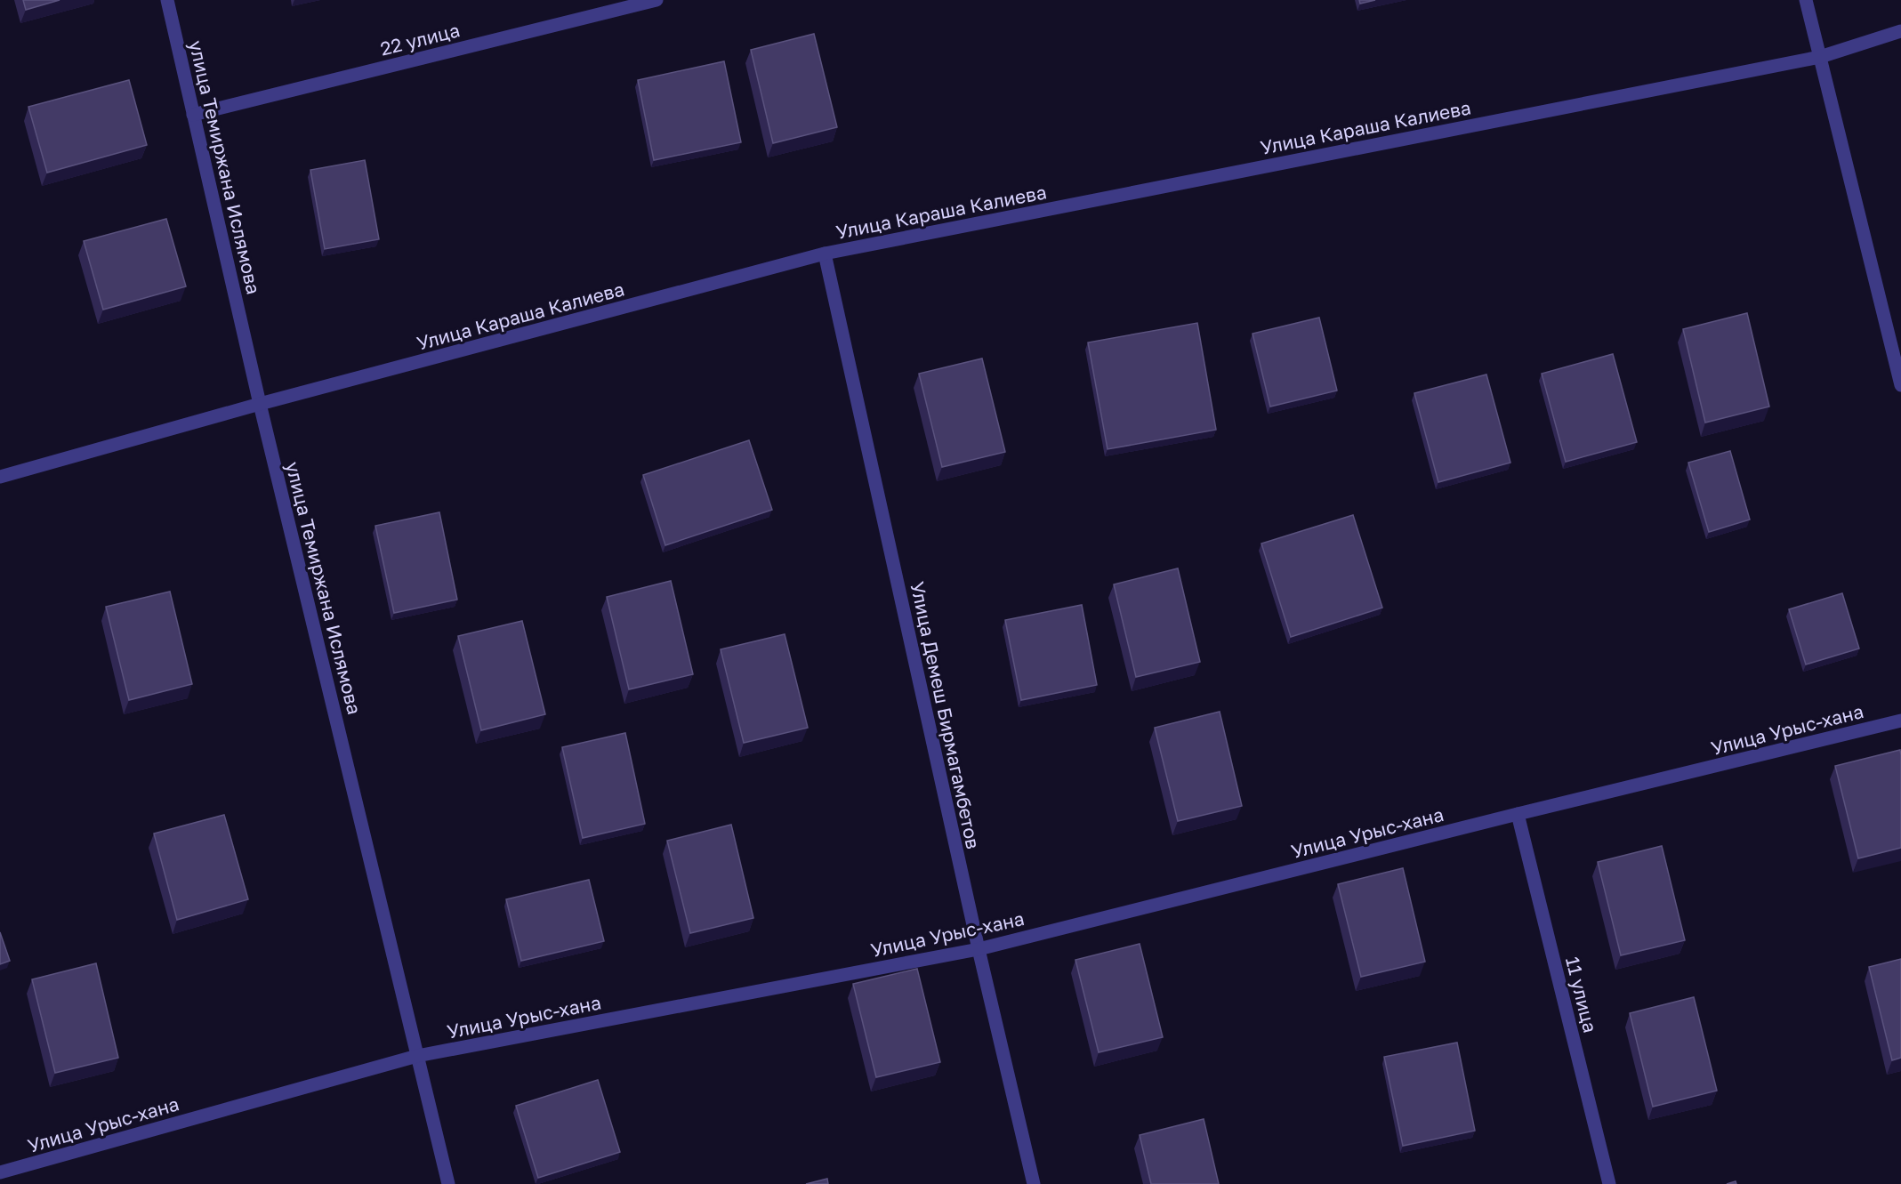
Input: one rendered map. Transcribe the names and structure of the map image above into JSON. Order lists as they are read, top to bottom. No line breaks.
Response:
{"streets":{"street":["22 улица","Улица Караша Калиева","улица Темиржана Ислямова","Улица Демеш Бирмагамбетов","Улица Урыс-хана","11 улица"]},"crossings":[["22 улица","улица Темиржана Ислямова"],["Улица Караша Калиева","улица Темиржана Ислямова"],["Улица Караша Калиева","Улица Демеш Бирмагамбетов"],["улица Темиржана Ислямова","Улица Урыс-хана"],["Улица Демеш Бирмагамбетов","Улица Урыс-хана"],["Улица Урыс-хана","11 улица"]]}
